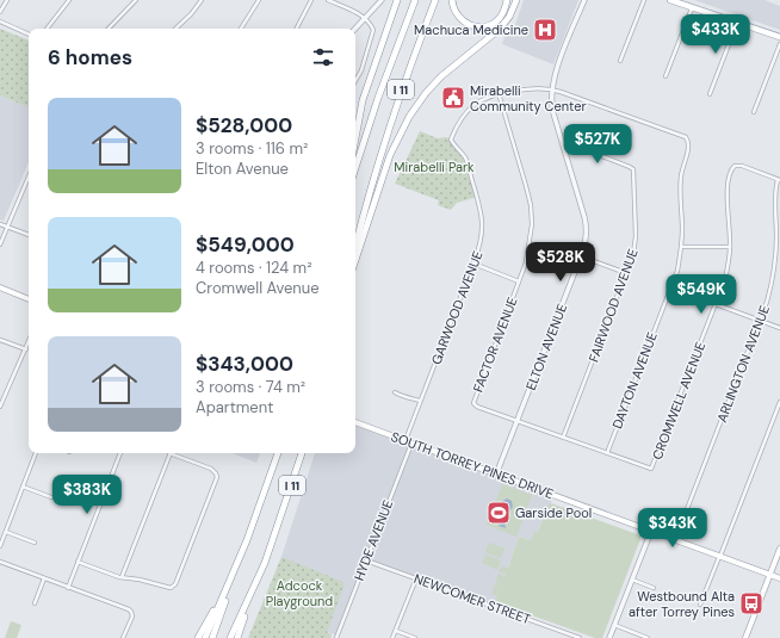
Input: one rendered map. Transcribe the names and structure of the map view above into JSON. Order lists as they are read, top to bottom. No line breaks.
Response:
{"streets":{"highway":["I 11"],"main road":["SOUTH TORREY PINES DRIVE"],"street":["FAIRWOOD AVENUE","GARWOOD AVENUE","FACTOR AVENUE","ELTON AVENUE","ARLINGTON AVENUE","DAYTON AVENUE","CROMWELL AVENUE","HYDE AVENUE","NEWCOMER STREET"]},"crossings":[["FAIRWOOD AVENUE","ELTON AVENUE"],["GARWOOD AVENUE","FACTOR AVENUE"],["GARWOOD AVENUE","SOUTH TORREY PINES DRIVE"],["FACTOR AVENUE","ELTON AVENUE"],["ELTON AVENUE","DAYTON AVENUE"],["ELTON AVENUE","SOUTH TORREY PINES DRIVE"],["ARLINGTON AVENUE","CROMWELL AVENUE"],["ARLINGTON AVENUE","SOUTH TORREY PINES DRIVE"],["DAYTON AVENUE","CROMWELL AVENUE"],["SOUTH TORREY PINES DRIVE","HYDE AVENUE"],["HYDE AVENUE","NEWCOMER STREET"]],"parks":["Mirabelli Park","Adcock Playground"],"places":{"hospital":["Machuca Medicine"],"public building":["Mirabelli Community Center"],"sports":["Garside Pool"],"bus stop":["Westbound Alta after Torrey Pines"]},"page":{"price":["$433K","$527K","$528K","$549K","$383K","$343K"],"heading":"6 homes","list":[{"name":"$528,000","note":"3 rooms · 116 m² · Elton Avenue"},{"name":"$549,000","note":"4 rooms · 124 m² · Cromwell Avenue"},{"name":"$343,000","note":"3 rooms · 74 m² · Apartment"}]}}
